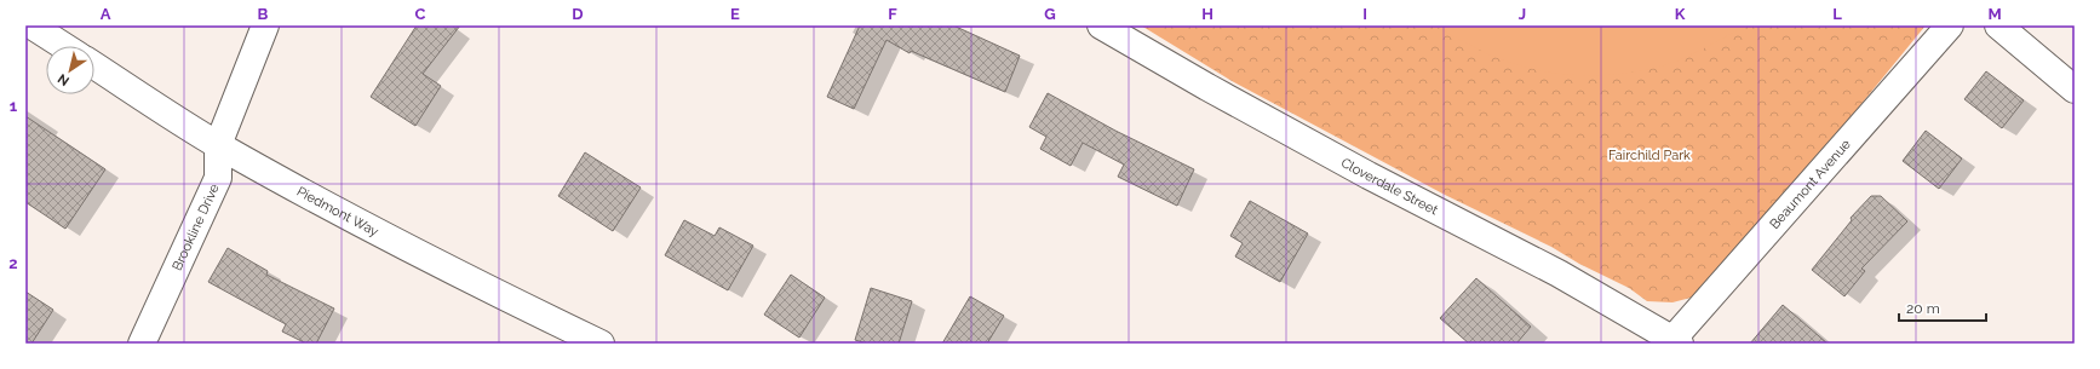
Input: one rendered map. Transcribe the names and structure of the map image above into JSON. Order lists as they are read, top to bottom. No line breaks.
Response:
{"streets":{"street":["Beaumont Avenue","Cloverdale Street","Piedmont Way","Brookline Drive"]},"crossings":[["Beaumont Avenue","Cloverdale Street"],["Piedmont Way","Brookline Drive"]],"parks":["Fairchild Park"],"scale_bar":"20 m","north":"bottom left","grid":{"columns":["A","B","C","D","E","F","G","H","I","J","K","L","M"],"rows":["1","2"]}}
